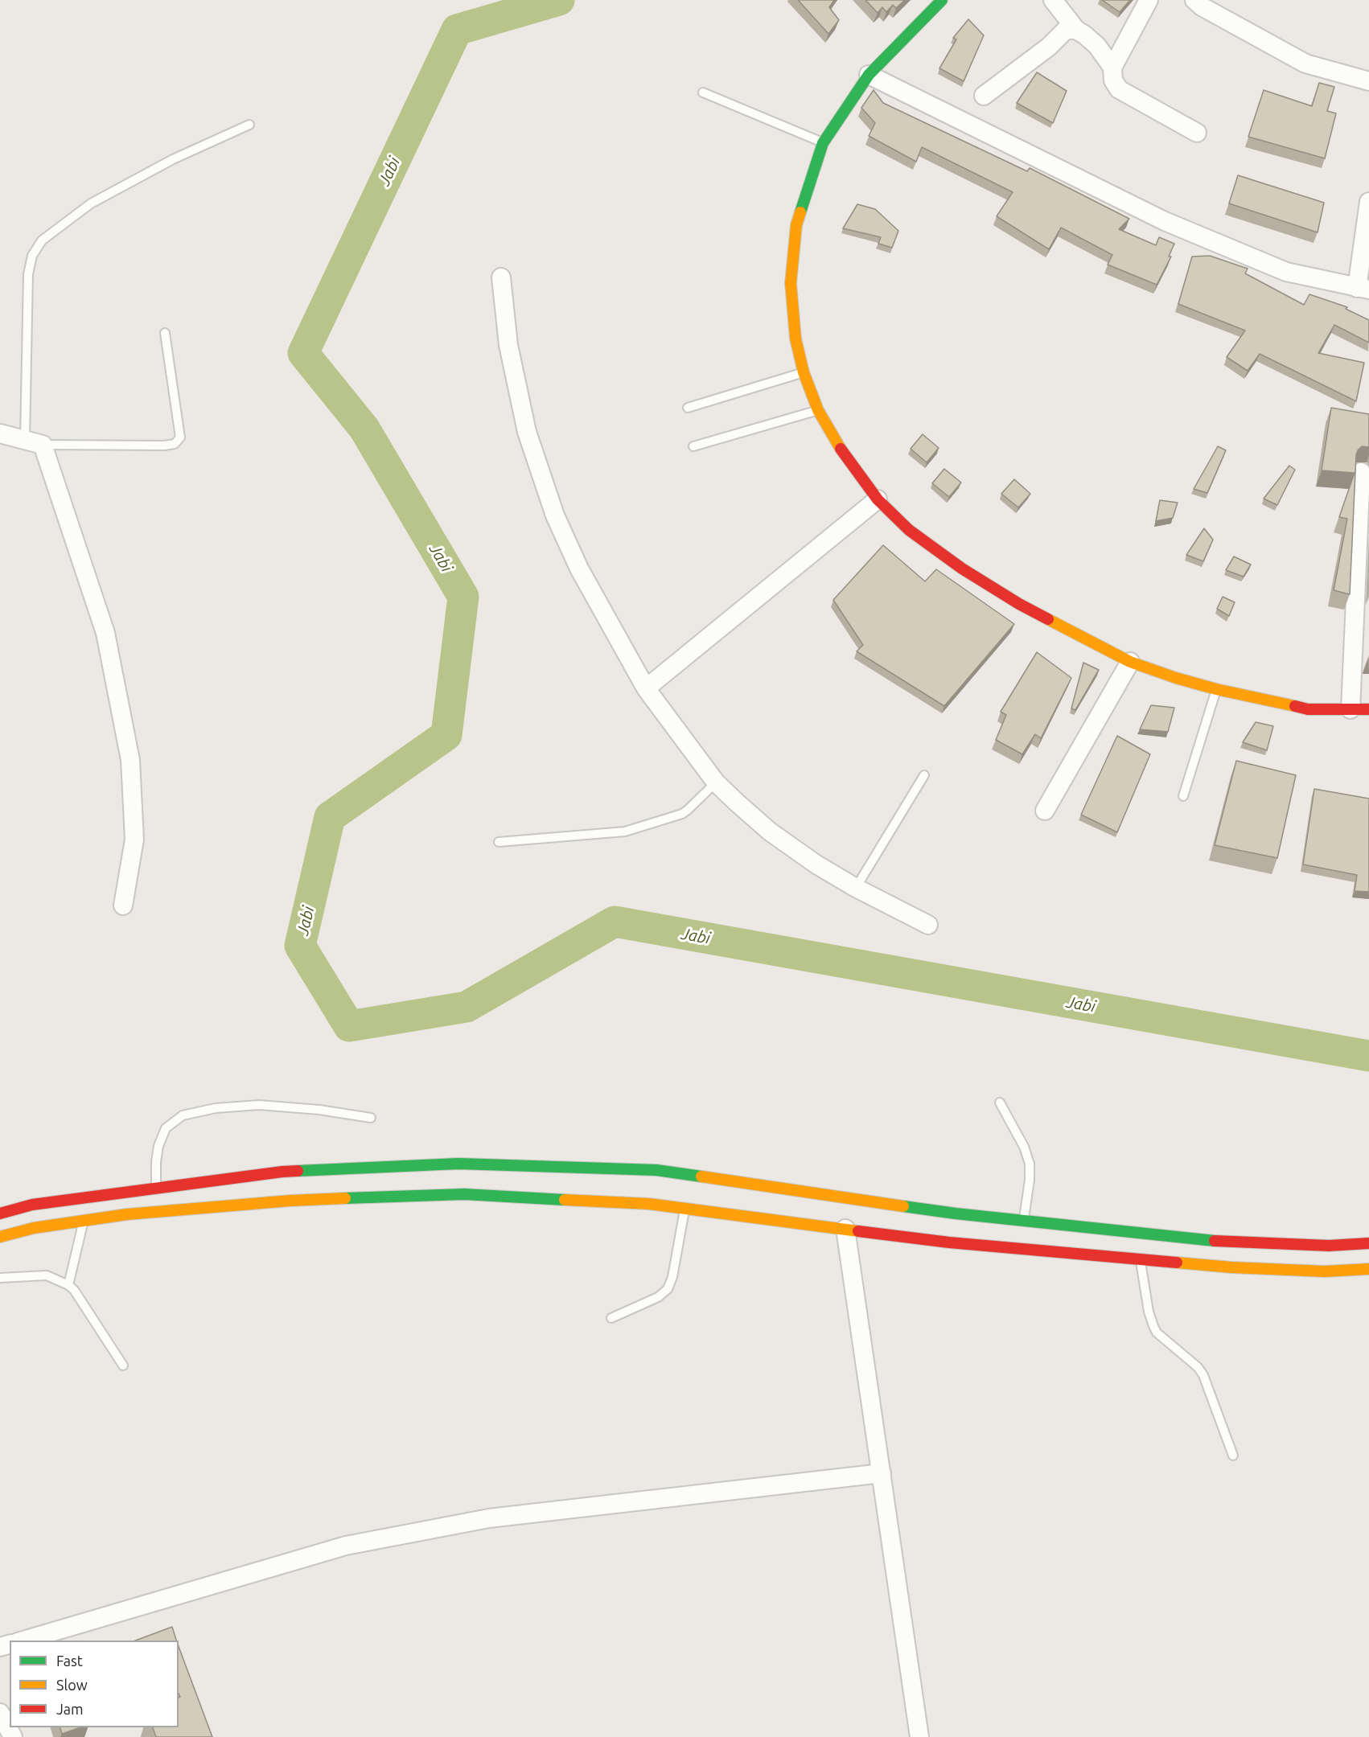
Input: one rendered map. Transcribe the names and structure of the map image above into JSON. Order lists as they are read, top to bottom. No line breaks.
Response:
{"water":["Jabi"],"legend":["Fast","Slow","Jam"]}
